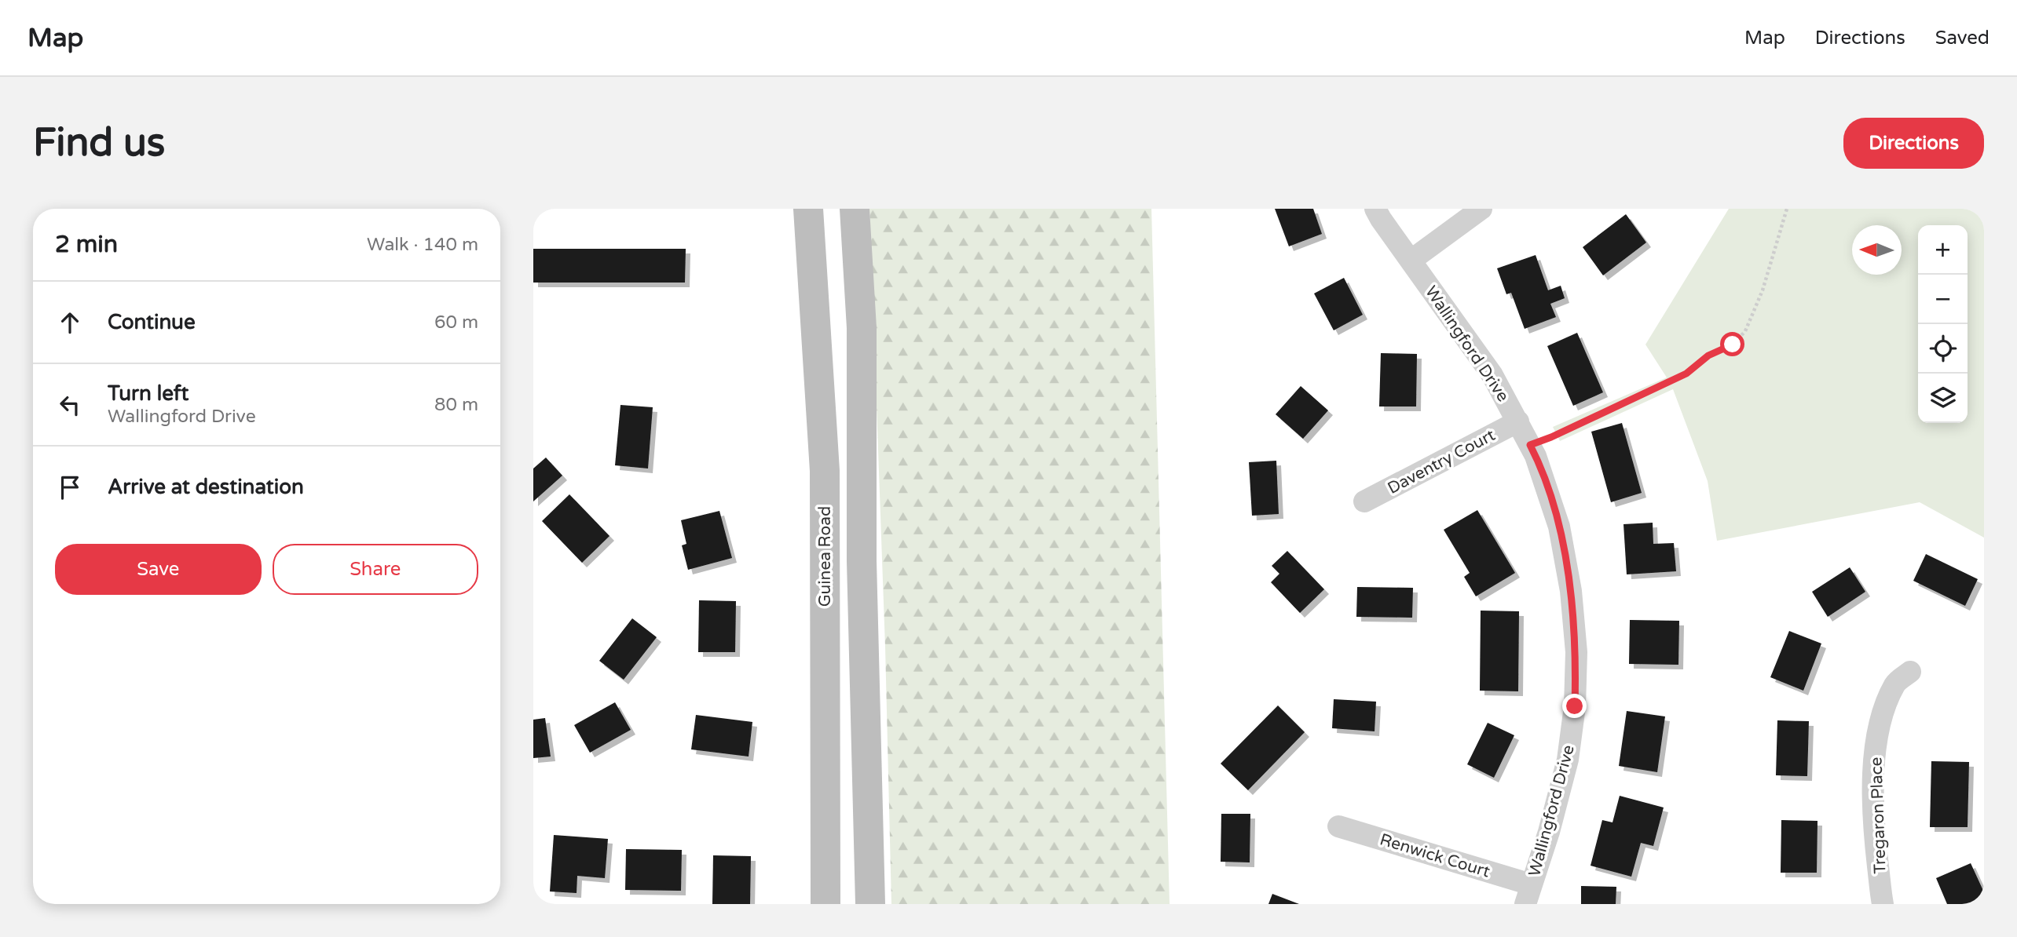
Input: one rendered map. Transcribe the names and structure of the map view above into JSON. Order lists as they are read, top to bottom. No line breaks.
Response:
{"streets":{"main road":["Guinea Road"],"street":["Wallingford Drive","Daventry Court","Tregaron Place","Renwick Court"]},"crossings":[["Wallingford Drive","Daventry Court"],["Wallingford Drive","Renwick Court"]],"north":"left","page":{"header":"Map","nav":["Map","Directions","Saved"],"buttons":["Directions",["Save","Share"]],"title":"Find us","heading":["2 min","Walk · 140 m"],"map_buttons":["+","−"],"list":[["Continue","60 m"],["Turn left","Wallingford Drive","80 m"],"Arrive at destination"]}}
